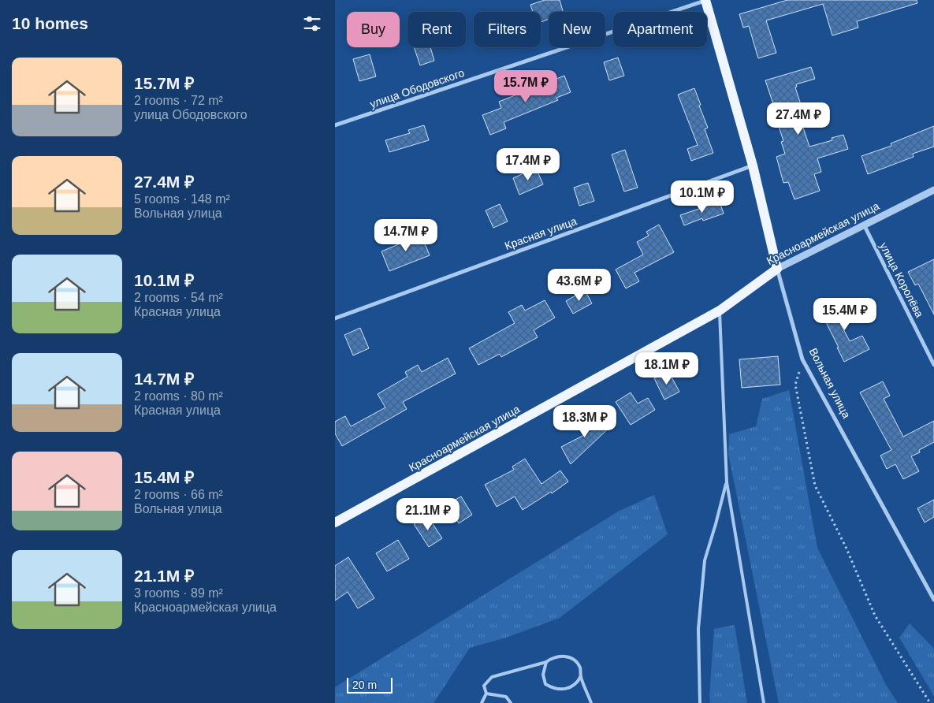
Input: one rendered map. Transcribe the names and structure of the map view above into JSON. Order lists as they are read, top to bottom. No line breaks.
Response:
{"streets":{"main road":["Красноармейская улица","Вольная улица"],"street":["улица Ободовского","Красная улица","улица Королёва"]},"crossings":[["улица Ободовского","Вольная улица"],["Красная улица","Вольная улица"],["Красноармейская улица","улица Королёва"],["Красноармейская улица","Вольная улица"]],"scale_bar":"20 m","page":{"heading":"10 homes","chip":["Buy","Rent","Filters","New","Apartment"],"list":[{"name":"15.7M ₽","note":"2 rooms · 72 m² · улица Ободовского"},{"name":"27.4M ₽","note":"5 rooms · 148 m² · Вольная улица"},{"name":"10.1M ₽","note":"2 rooms · 54 m² · Красная улица"},{"name":"14.7M ₽","note":"2 rooms · 80 m² · Красная улица"},{"name":"15.4M ₽","note":"2 rooms · 66 m² · Вольная улица"},{"name":"21.1M ₽","note":"3 rooms · 89 m² · Красноармейская улица"}],"price":["15.7M ₽","27.4M ₽","17.4M ₽","10.1M ₽","14.7M ₽","43.6M ₽","15.4M ₽","18.1M ₽","18.3M ₽","21.1M ₽"],"scale":"20 m"}}
